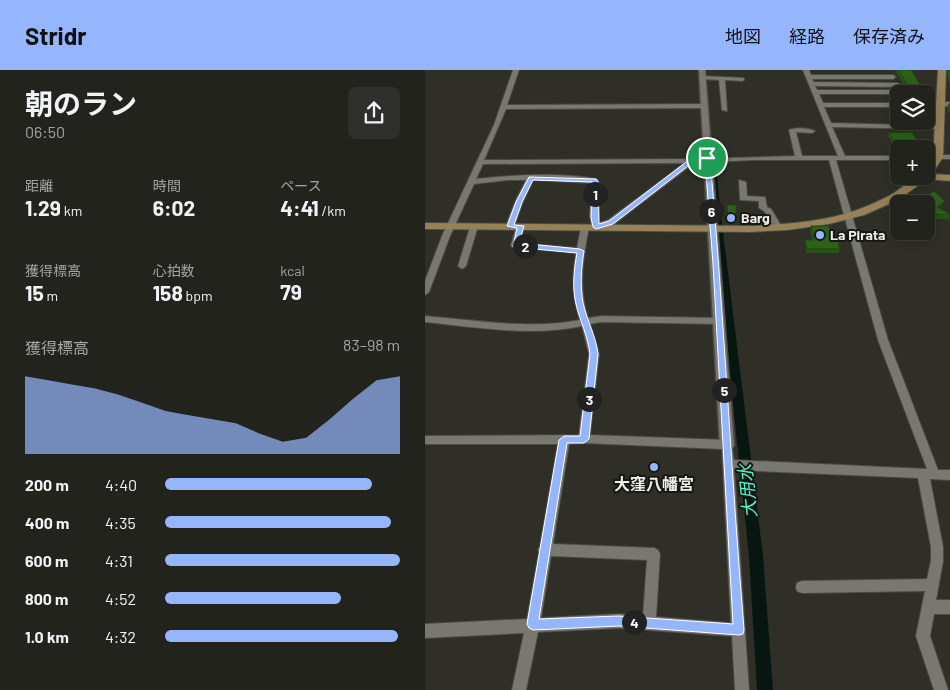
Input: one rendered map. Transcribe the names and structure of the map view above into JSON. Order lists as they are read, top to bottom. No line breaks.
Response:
{"water":["大用水"],"places":["Barg","La Pirata","大窪八幡宮"],"page":{"header":"Stridr","nav":["地図","経路","保存済み"],"heading":["朝のラン","06:50"],"map_buttons":["+","−"],"stats":[["距離","1.29 km"],["時間","6:02"],["ペース","4:41 /km"],["獲得標高","15 m"],["心拍数","158 bpm"],["kcal","79"]],"pins":["1","6","2","5","3","4"],"chart":["獲得標高","83–98 m"],"list":[{"name":"200 m","note":"4:40"},{"name":"400 m","note":"4:35"},{"name":"600 m","note":"4:31"},{"name":"800 m","note":"4:52"},{"name":"1.0 km","note":"4:32"}]}}
